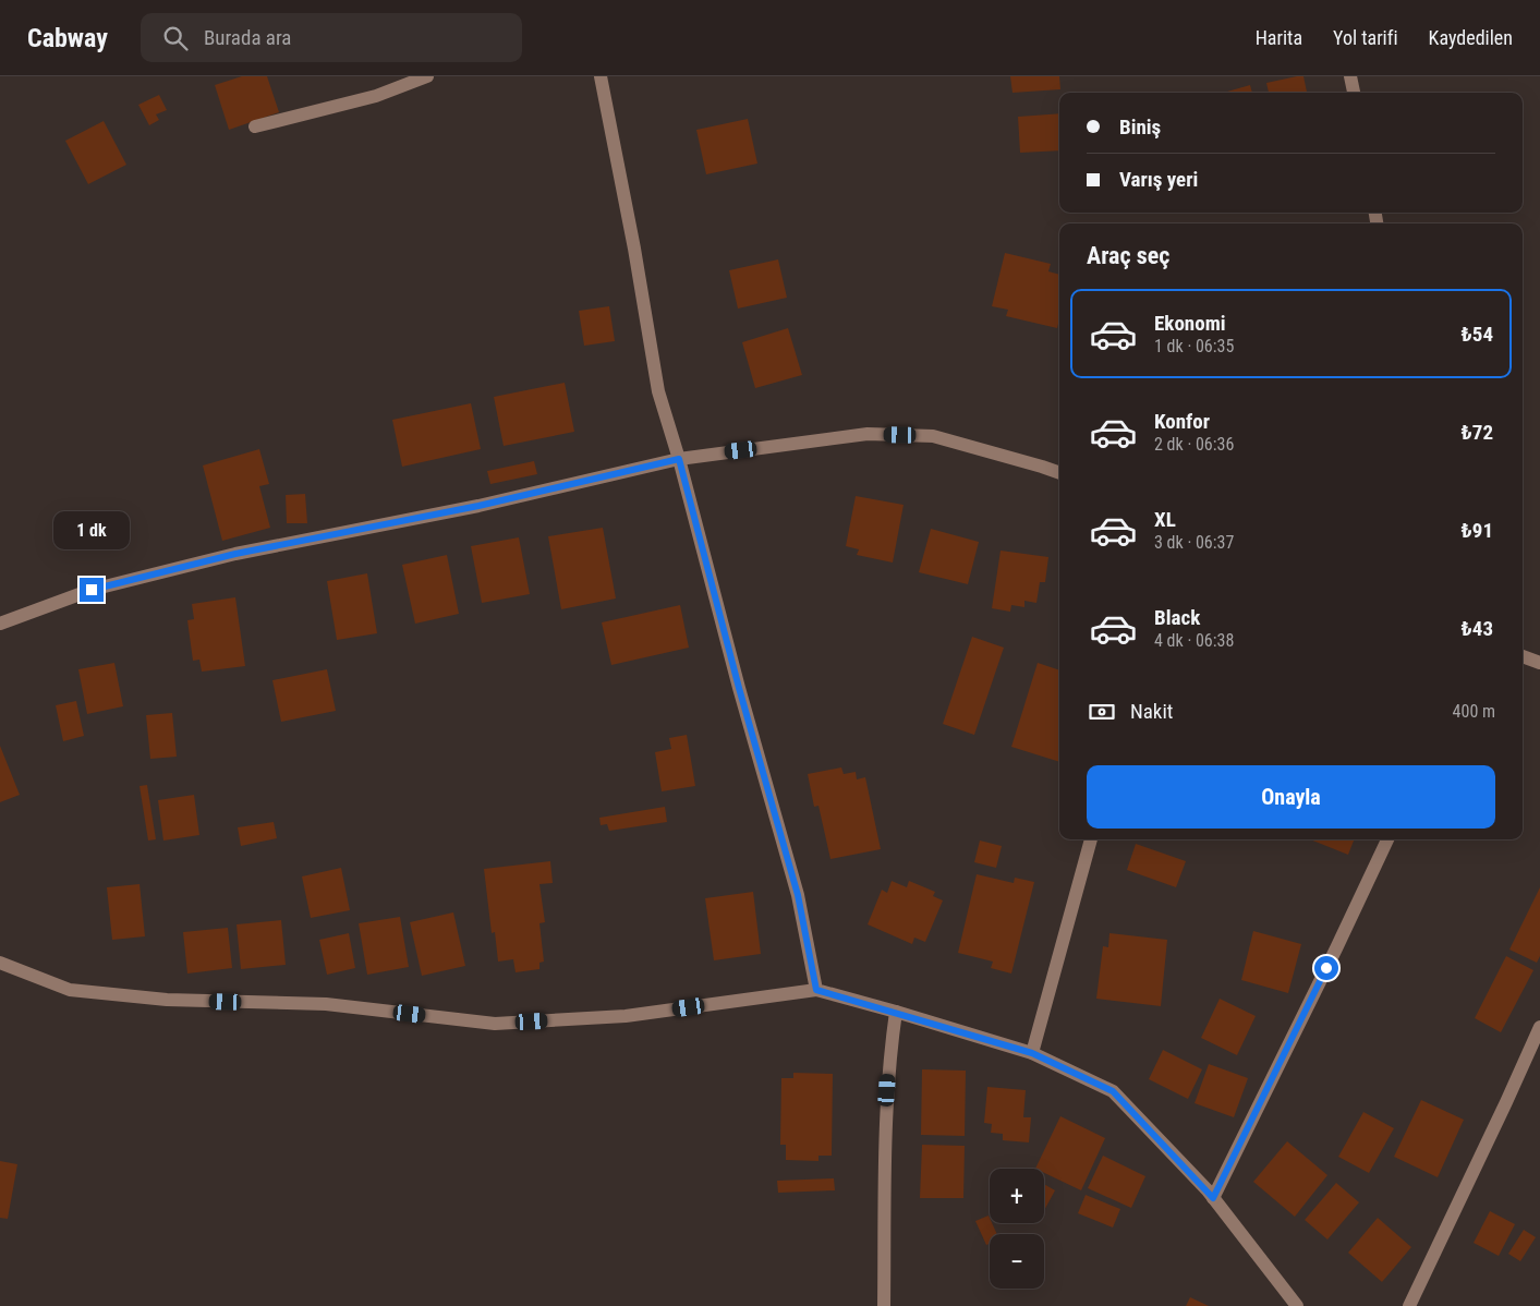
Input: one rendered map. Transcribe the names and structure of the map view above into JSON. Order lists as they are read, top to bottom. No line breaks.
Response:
{"page":{"header":"Cabway","search":"Burada ara","nav":["Harita","Yol tarifi","Kaydedilen"],"banner":["Biniş","Varış yeri"],"heading":"Araç seç","list":[{"name":"Ekonomi","note":"1 dk · 06:35","value":"₺54"},{"name":"Konfor","note":"2 dk · 06:36","value":"₺72"},{"name":"XL","note":"3 dk · 06:37","value":"₺91"},{"name":"Black","note":"4 dk · 06:38","value":"₺43"}],"bubble":"1 dk","pay":["Nakit","400 m"],"buttons":"Onayla","map_buttons":["+","−"]}}
